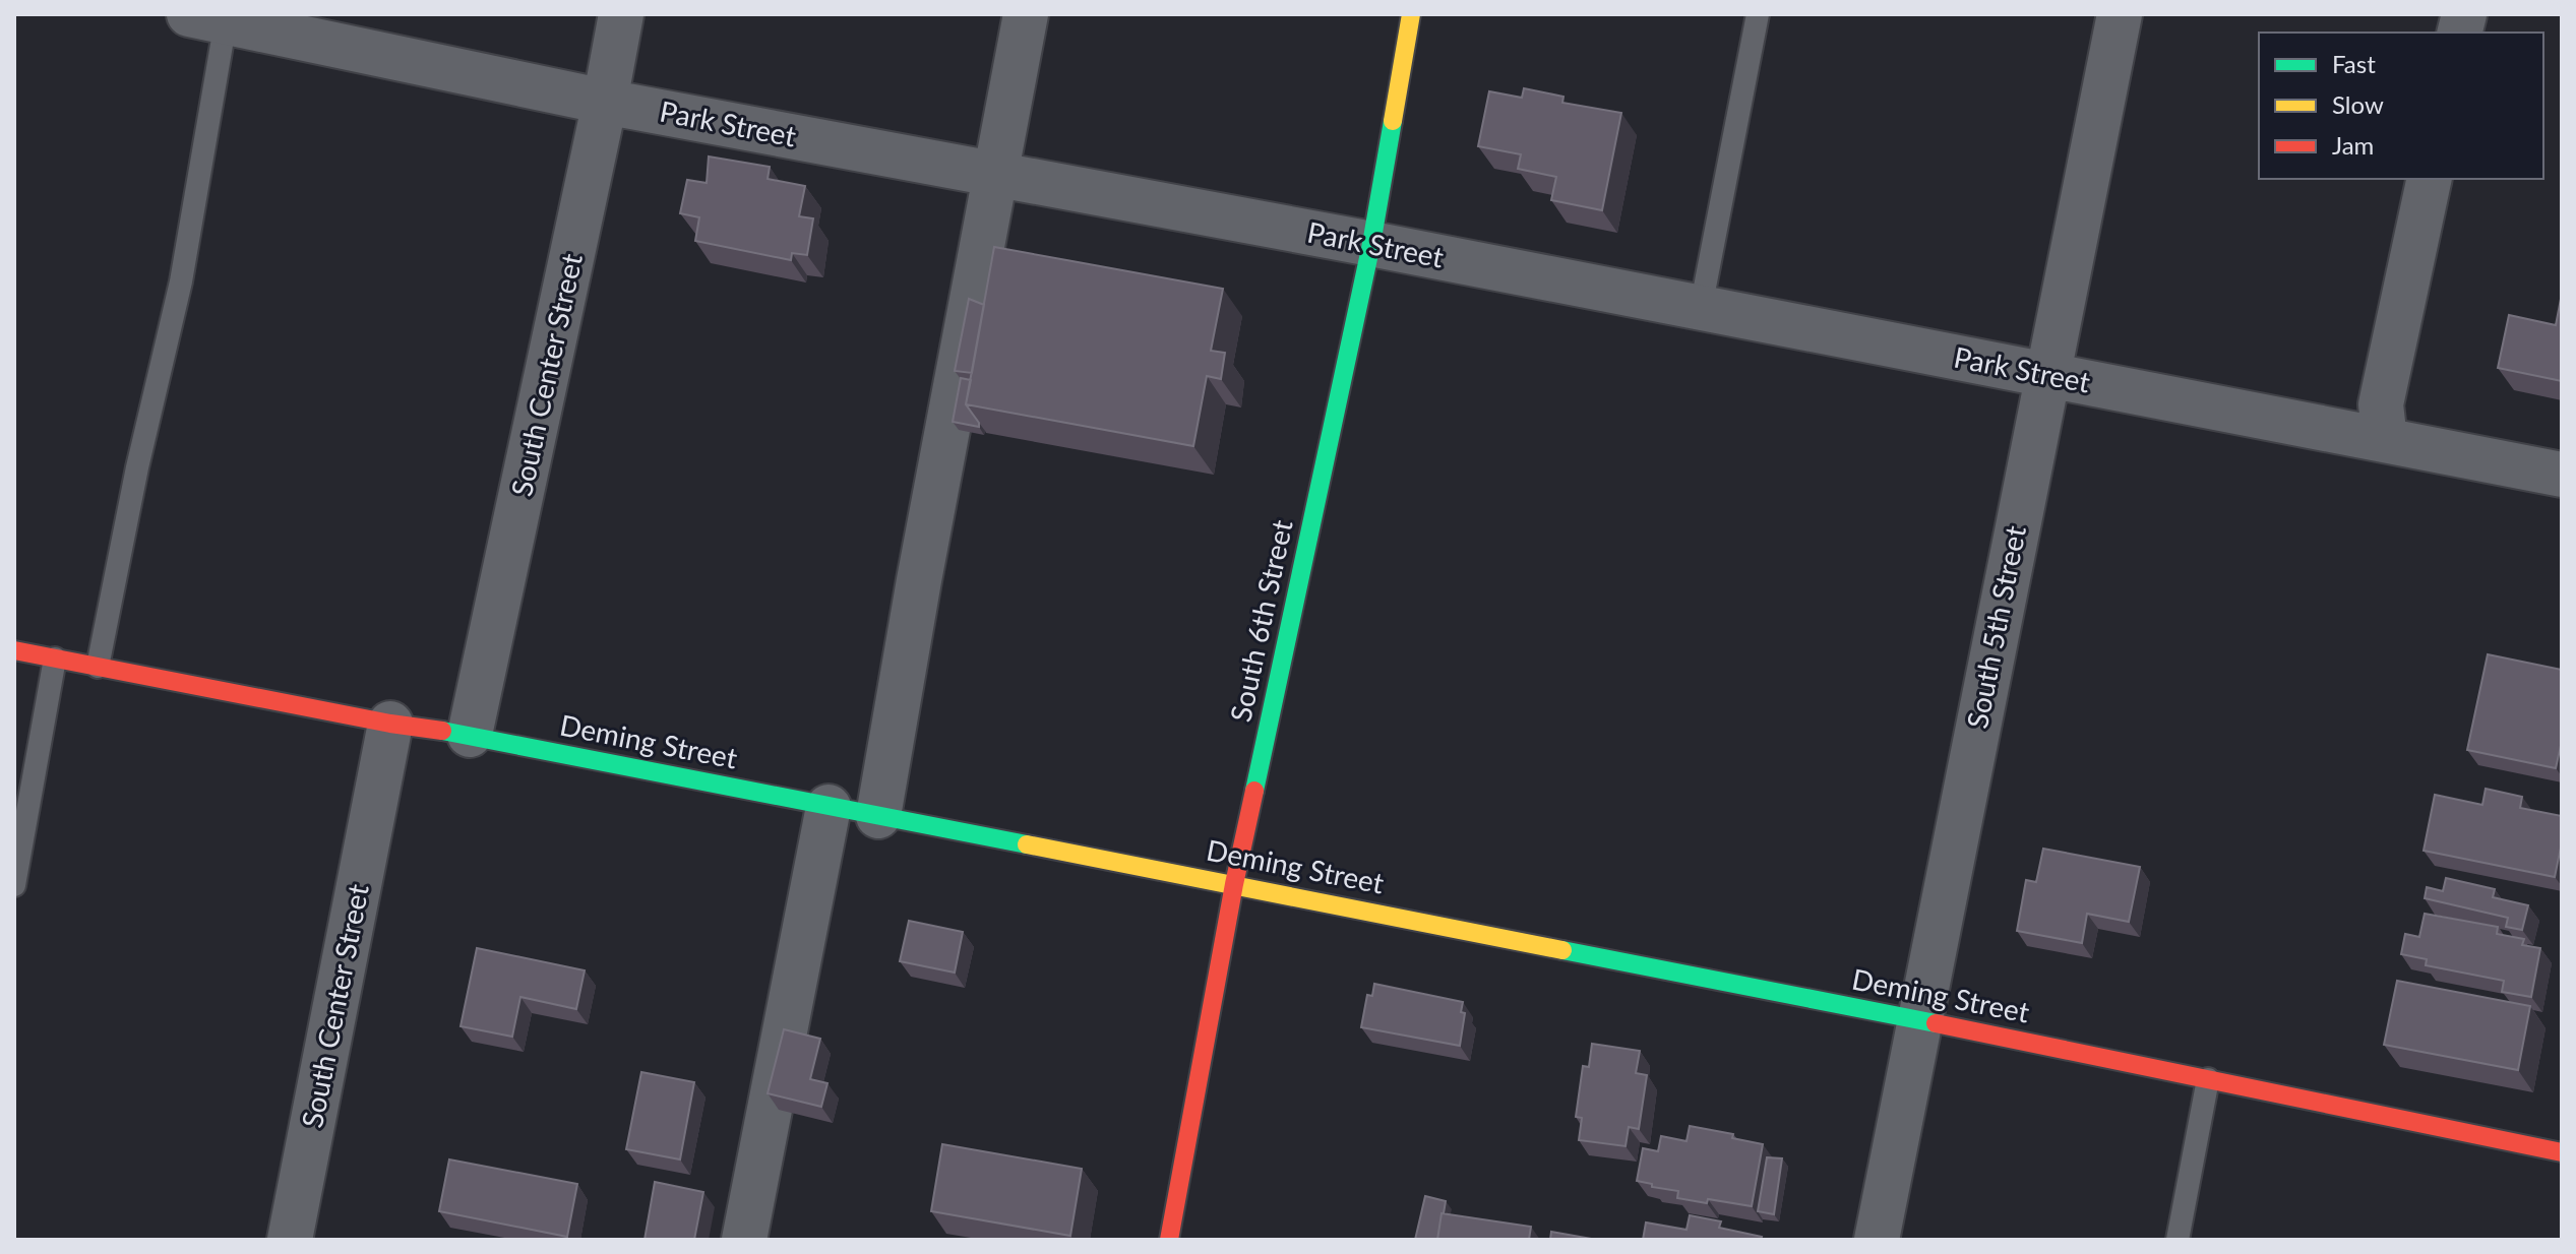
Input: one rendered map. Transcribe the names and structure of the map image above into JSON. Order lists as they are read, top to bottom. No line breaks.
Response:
{"streets":{"street":["Park Street","South Center Street","South 6th Street","South 5th Street","Deming Street"]},"crossings":[["Park Street","South Center Street"],["Park Street","South 6th Street"],["Park Street","South 5th Street"],["South Center Street","Deming Street"],["South 6th Street","Deming Street"],["South 5th Street","Deming Street"]],"legend":["Fast","Slow","Jam"]}
